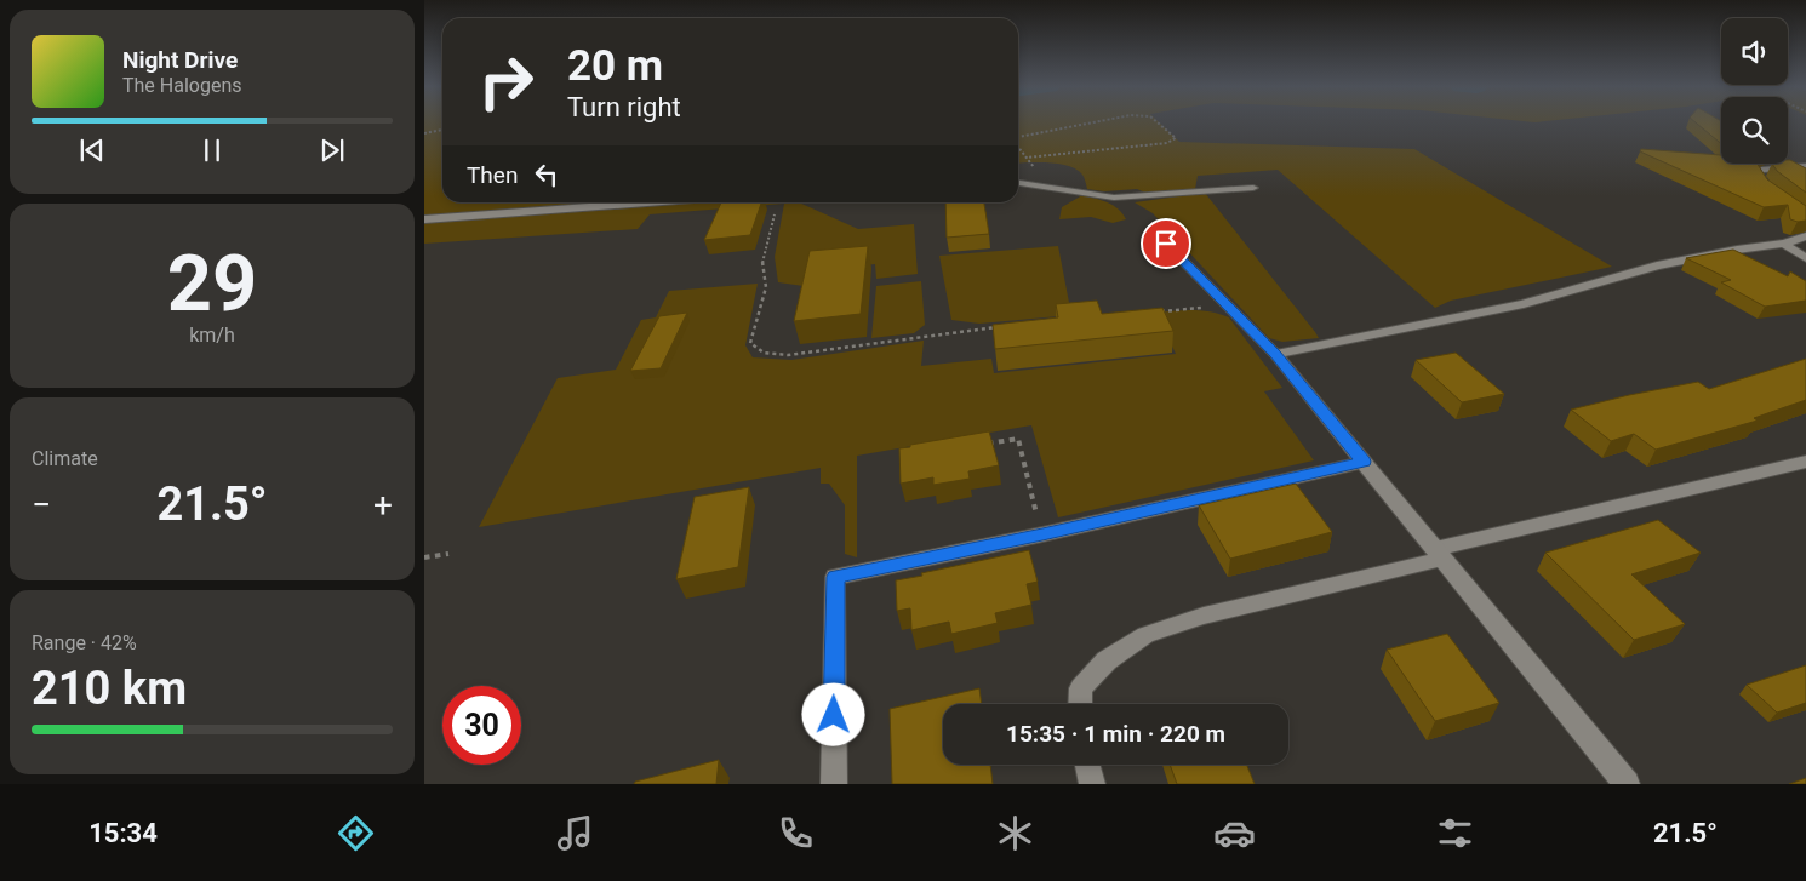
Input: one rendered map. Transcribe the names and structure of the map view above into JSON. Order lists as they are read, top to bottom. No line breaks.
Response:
{"page":{"turn":["20 m","Turn right"],"song":["Night Drive","The Halogens"],"then":"Then","tile":[["29","km/h"],"Climate",["Range · 42%","210 km"]],"heat":["−","21.5°","+"],"limit":"30","trip":"15:35 · 1 min · 220 m","tabs":["15:34","21.5°"]}}
